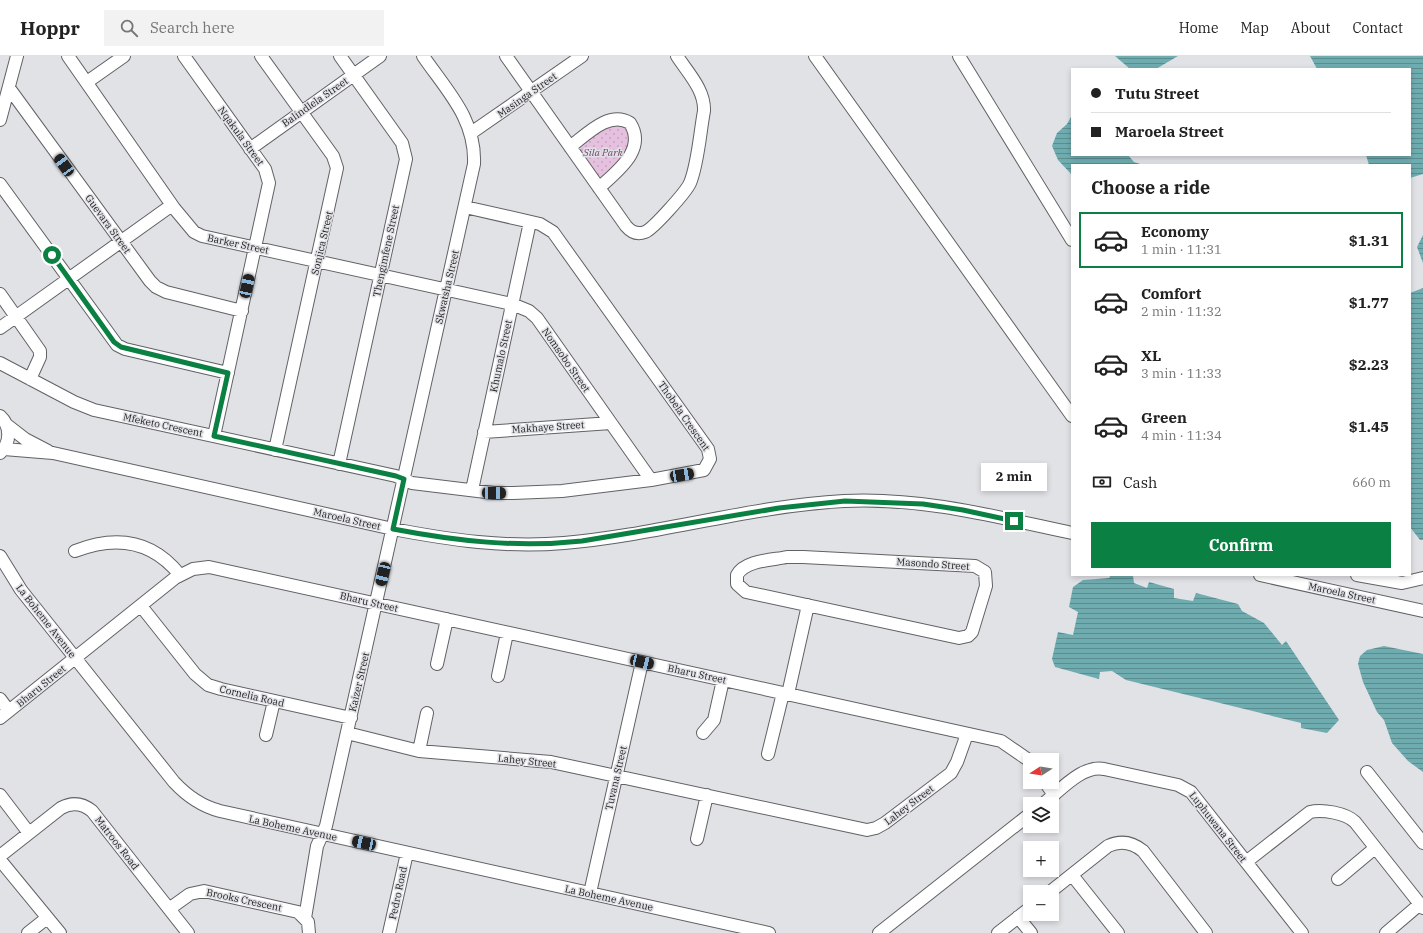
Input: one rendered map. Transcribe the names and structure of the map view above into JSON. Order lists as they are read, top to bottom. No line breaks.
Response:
{"streets":{"street":["Masinga Street","Balindlela Street","Nqakula Street","Guevara Street","Sonjica Street","Barker Street","Thengimfene Street","Skwatsha Street","Khumalo Street","Nomsobo Street","Thobela Crescent","Mfeketo Crescent","Makhaye Street","Maroela Street","Masondo Street","Bharu Street","La Boheme Avenue","Kaizer Street","Cornelia Road","Lahey Street","Tuvana Street","Luphuwana Street","Matroos Road","Pedro Road","Brooks Crescent"]},"crossings":[["Masinga Street","Skwatsha Street"],["Balindlela Street","Nqakula Street"],["Balindlela Street","Sonjica Street"],["Balindlela Street","Thengimfene Street"],["Nqakula Street","Guevara Street"],["Nqakula Street","Barker Street"],["Nqakula Street","Mfeketo Crescent"],["Sonjica Street","Barker Street"],["Sonjica Street","Mfeketo Crescent"],["Barker Street","Thengimfene Street"],["Barker Street","Skwatsha Street"],["Barker Street","Nomsobo Street"],["Thengimfene Street","Mfeketo Crescent"],["Skwatsha Street","Nomsobo Street"],["Skwatsha Street","Thobela Crescent"],["Skwatsha Street","Mfeketo Crescent"],["Skwatsha Street","Maroela Street"],["Skwatsha Street","Kaizer Street"],["Khumalo Street","Nomsobo Street"],["Khumalo Street","Thobela Crescent"],["Khumalo Street","Makhaye Street"],["Nomsobo Street","Thobela Crescent"],["Nomsobo Street","Makhaye Street"],["Thobela Crescent","Mfeketo Crescent"],["Maroela Street","Kaizer Street"],["Bharu Street","La Boheme Avenue"],["Bharu Street","Kaizer Street"],["Bharu Street","Cornelia Road"],["Bharu Street","Lahey Street"],["Bharu Street","Tuvana Street"],["La Boheme Avenue","Kaizer Street"],["La Boheme Avenue","Tuvana Street"],["La Boheme Avenue","Pedro Road"],["Kaizer Street","Cornelia Road"],["Kaizer Street","Lahey Street"],["Kaizer Street","Brooks Crescent"],["Lahey Street","Tuvana Street"],["Matroos Road","Brooks Crescent"]],"parks":["Sila Park"],"north":"left","page":{"header":"Hoppr","search":"Search here","nav":["Home","Map","About","Contact"],"banner":["Tutu Street","Maroela Street"],"heading":"Choose a ride","list":[{"name":"Economy","note":"1 min · 11:31","value":"$1.31"},{"name":"Comfort","note":"2 min · 11:32","value":"$1.77"},{"name":"XL","note":"3 min · 11:33","value":"$2.23"},{"name":"Green","note":"4 min · 11:34","value":"$1.45"}],"pay":["Cash","660 m"],"bubble":"2 min","buttons":"Confirm","map_buttons":["+","−"]}}
